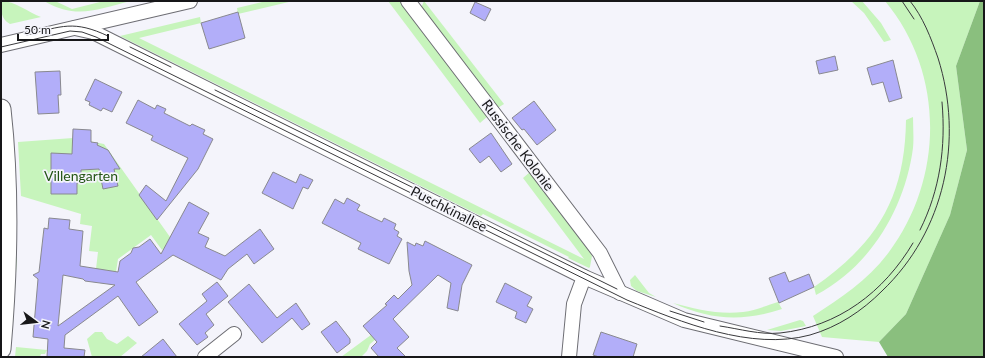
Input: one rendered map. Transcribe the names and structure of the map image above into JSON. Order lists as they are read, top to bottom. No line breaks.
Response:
{"streets":{"street":["Russische Kolonie","Puschkinallee"]},"crossings":[["Russische Kolonie","Puschkinallee"]],"parks":["Villengarten"],"scale_bar":"50 m","north":"right"}
